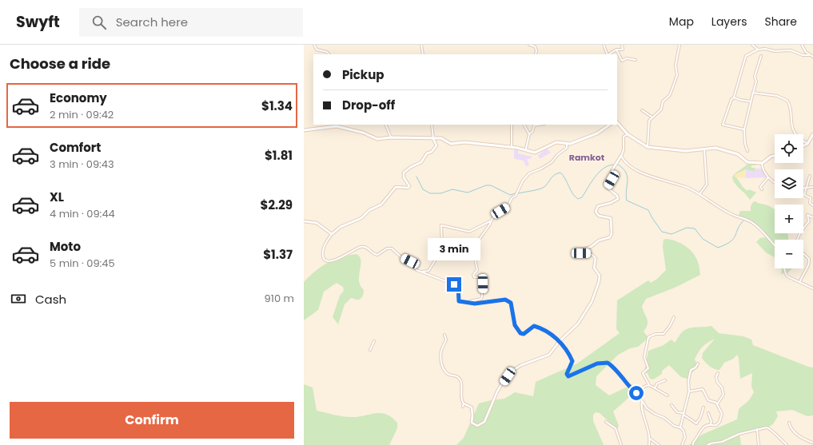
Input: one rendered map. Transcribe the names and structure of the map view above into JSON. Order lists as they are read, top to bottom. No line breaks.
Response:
{"districts":["Ramkot"],"page":{"header":"Swyft","search":"Search here","nav":["Map","Layers","Share"],"heading":"Choose a ride","banner":["Pickup","Drop-off"],"list":[{"name":"Economy","note":"2 min · 09:42","value":"$1.34"},{"name":"Comfort","note":"3 min · 09:43","value":"$1.81"},{"name":"XL","note":"4 min · 09:44","value":"$2.29"},{"name":"Moto","note":"5 min · 09:45","value":"$1.37"}],"map_buttons":["+","−"],"bubble":"3 min","pay":["Cash","910 m"],"buttons":"Confirm"}}
